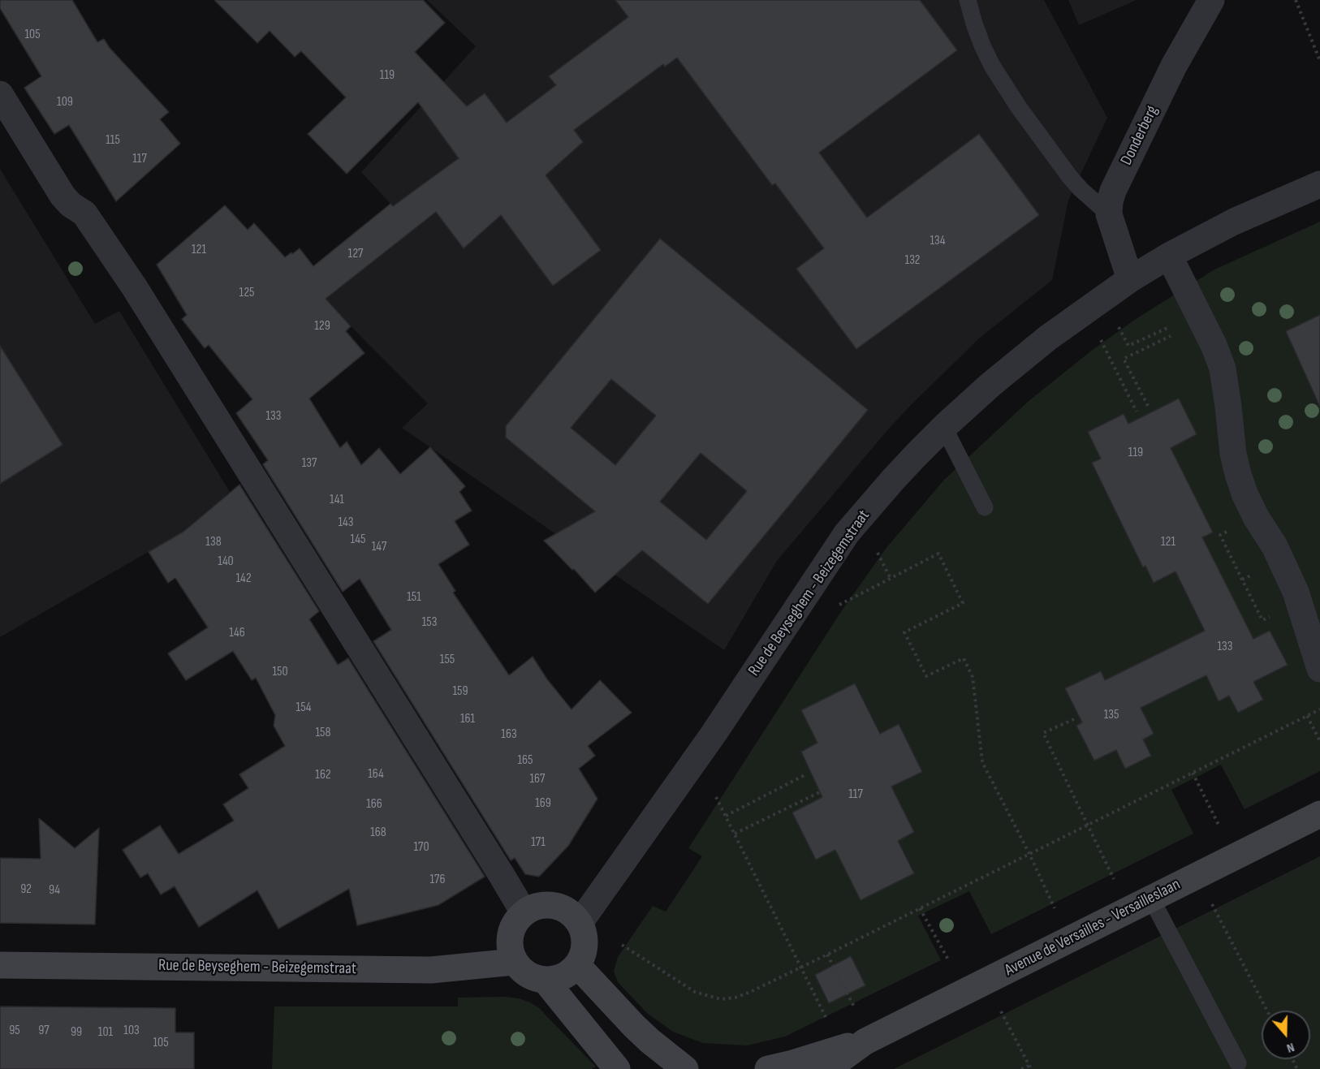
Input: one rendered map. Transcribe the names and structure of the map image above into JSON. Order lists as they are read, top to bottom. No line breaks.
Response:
{"streets":{"street":["Donderberg","Rue de Beyseghem - Beizegemstraat","Avenue de Versailles - Versailleslaan"]},"crossings":[["Donderberg","Rue de Beyseghem - Beizegemstraat"]],"house_numbers":["105","119","109","115","117","134","121","127","132","125","129","133","119","137","141","143","145","138","121","147","140","142","151","153","146","133","155","150","159","154","135","161","158","163","165","164","162","167","117","169","166","168","171","170","176","92","94","95","97","103","99","101","105"],"north":"bottom"}
